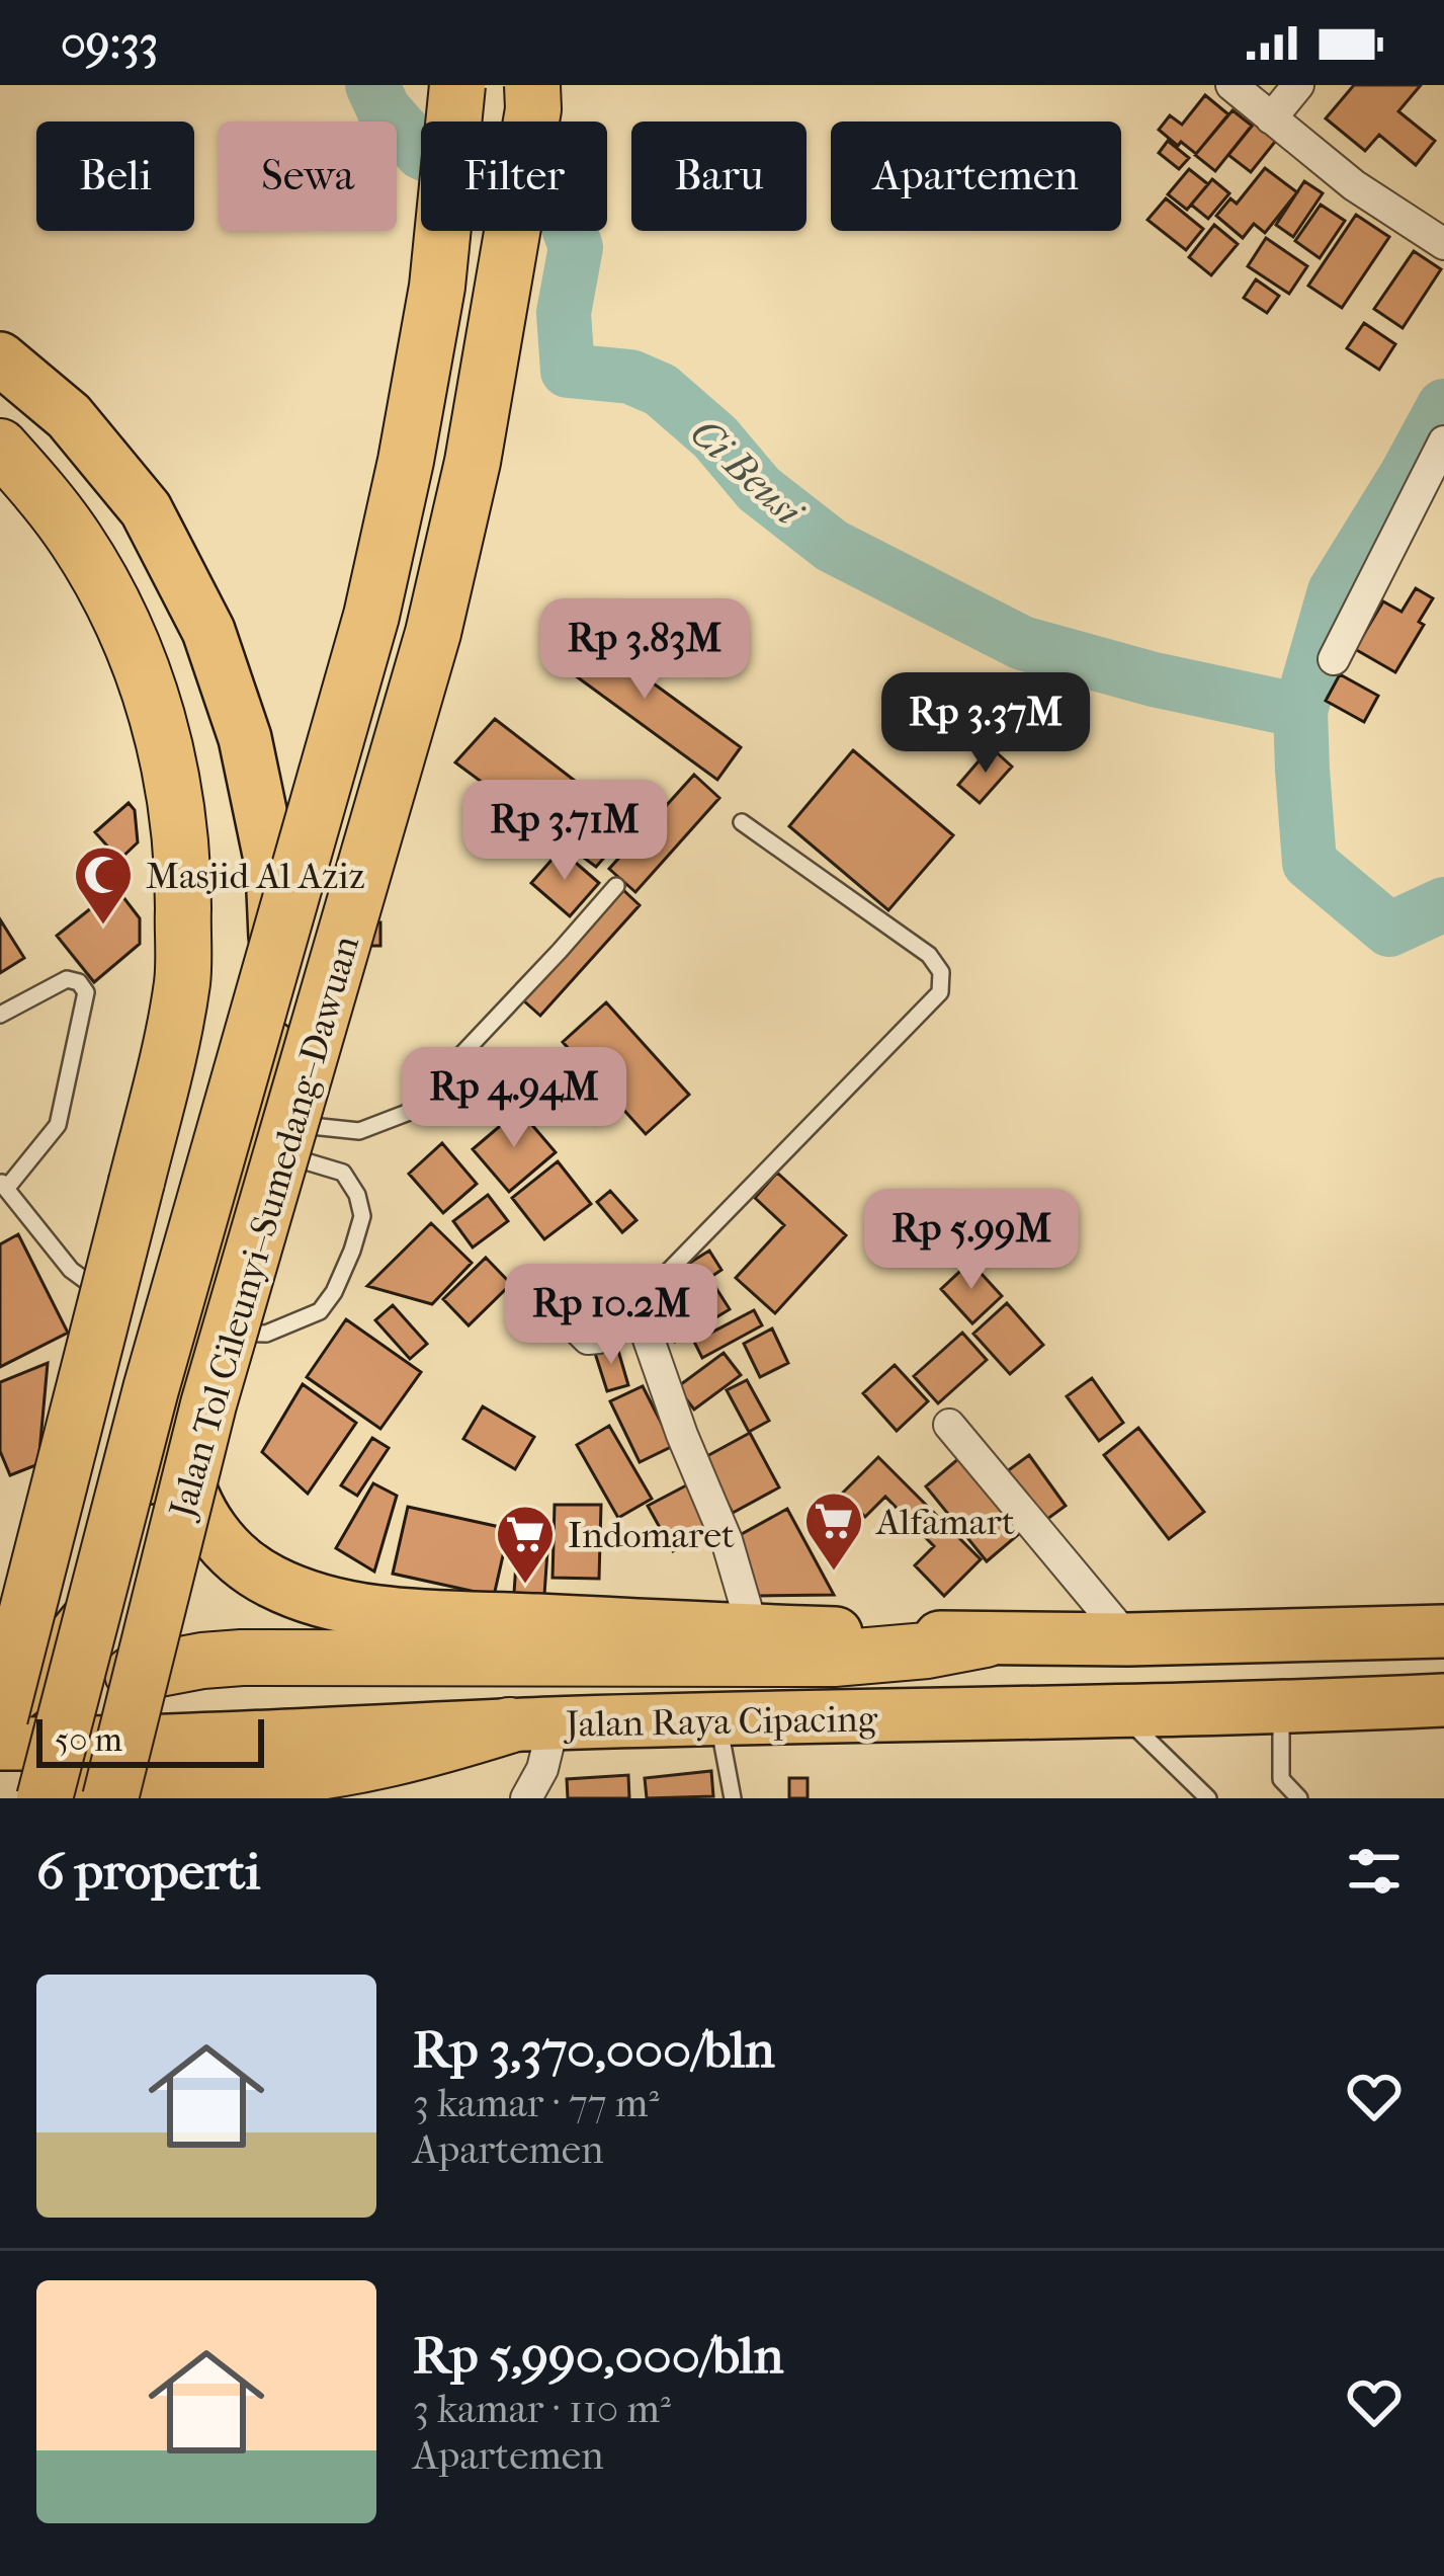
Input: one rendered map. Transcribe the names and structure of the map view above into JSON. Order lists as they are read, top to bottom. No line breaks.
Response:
{"streets":{"highway":["Jalan Tol Cileunyi–Sumedang–Dawuan","Jalan Raya Cipacing"]},"water":["Ci Beusi"],"places":{"mosque":["Masjid Al Aziz"],"supermarket":["Alfamart","Indomaret"]},"scale_bar":"50 m","page":{"status":"09:33","chip":["Beli","Sewa","Filter","Baru","Apartemen"],"price":["Rp 3.83M","Rp 3.37M","Rp 3.71M","Rp 4.94M","Rp 5.99M","Rp 10.2M"],"scale":"50 m","heading":"6 properti","list":[{"name":"Rp 3,370,000/bln","note":"3 kamar · 77 m² · Apartemen"},{"name":"Rp 5,990,000/bln","note":"3 kamar · 110 m² · Apartemen"}]}}
